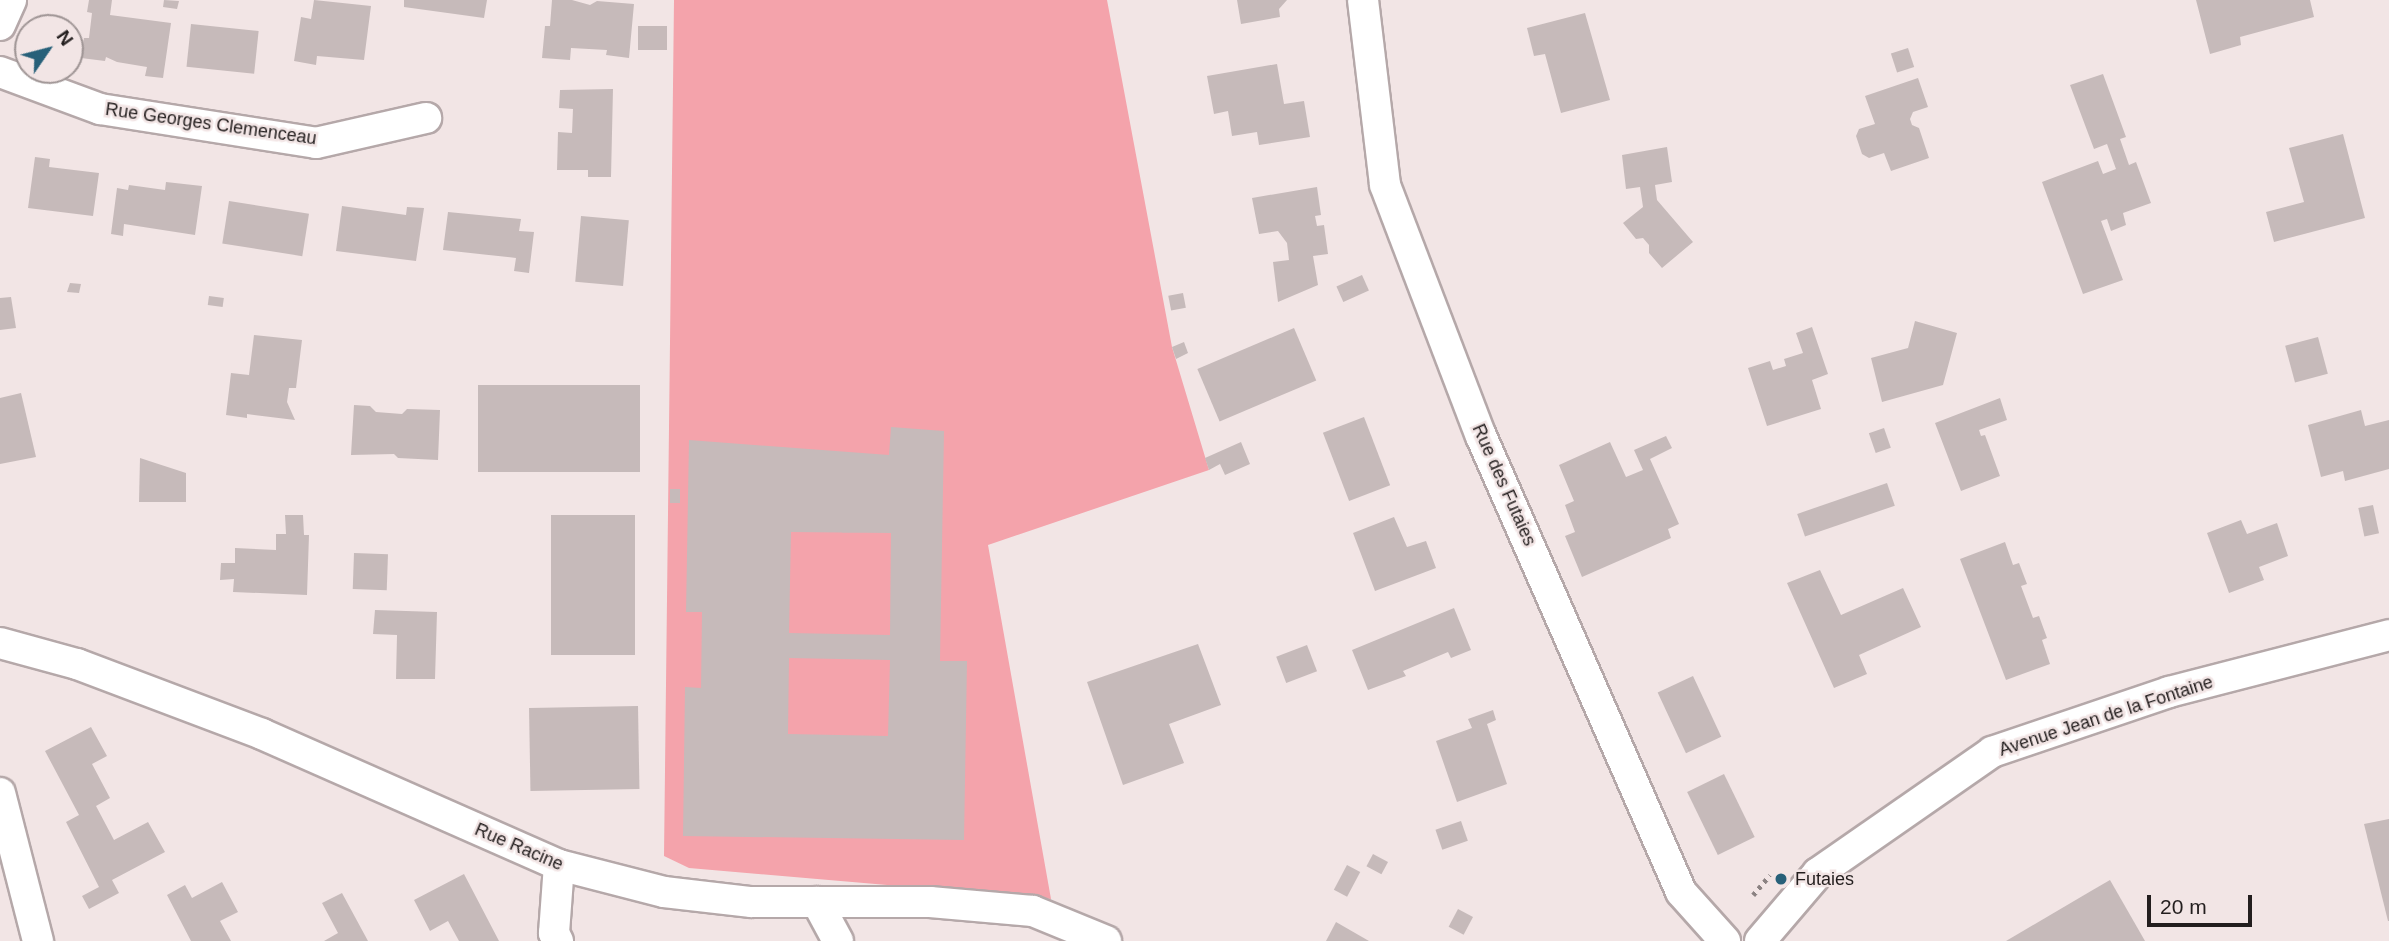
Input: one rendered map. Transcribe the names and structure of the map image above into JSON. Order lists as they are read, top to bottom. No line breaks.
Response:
{"streets":{"street":["Rue Georges Clemenceau","Rue des Futaies","Avenue Jean de la Fontaine","Rue Racine"]},"places":["Futaies"],"scale_bar":"20 m","north":"top right"}
